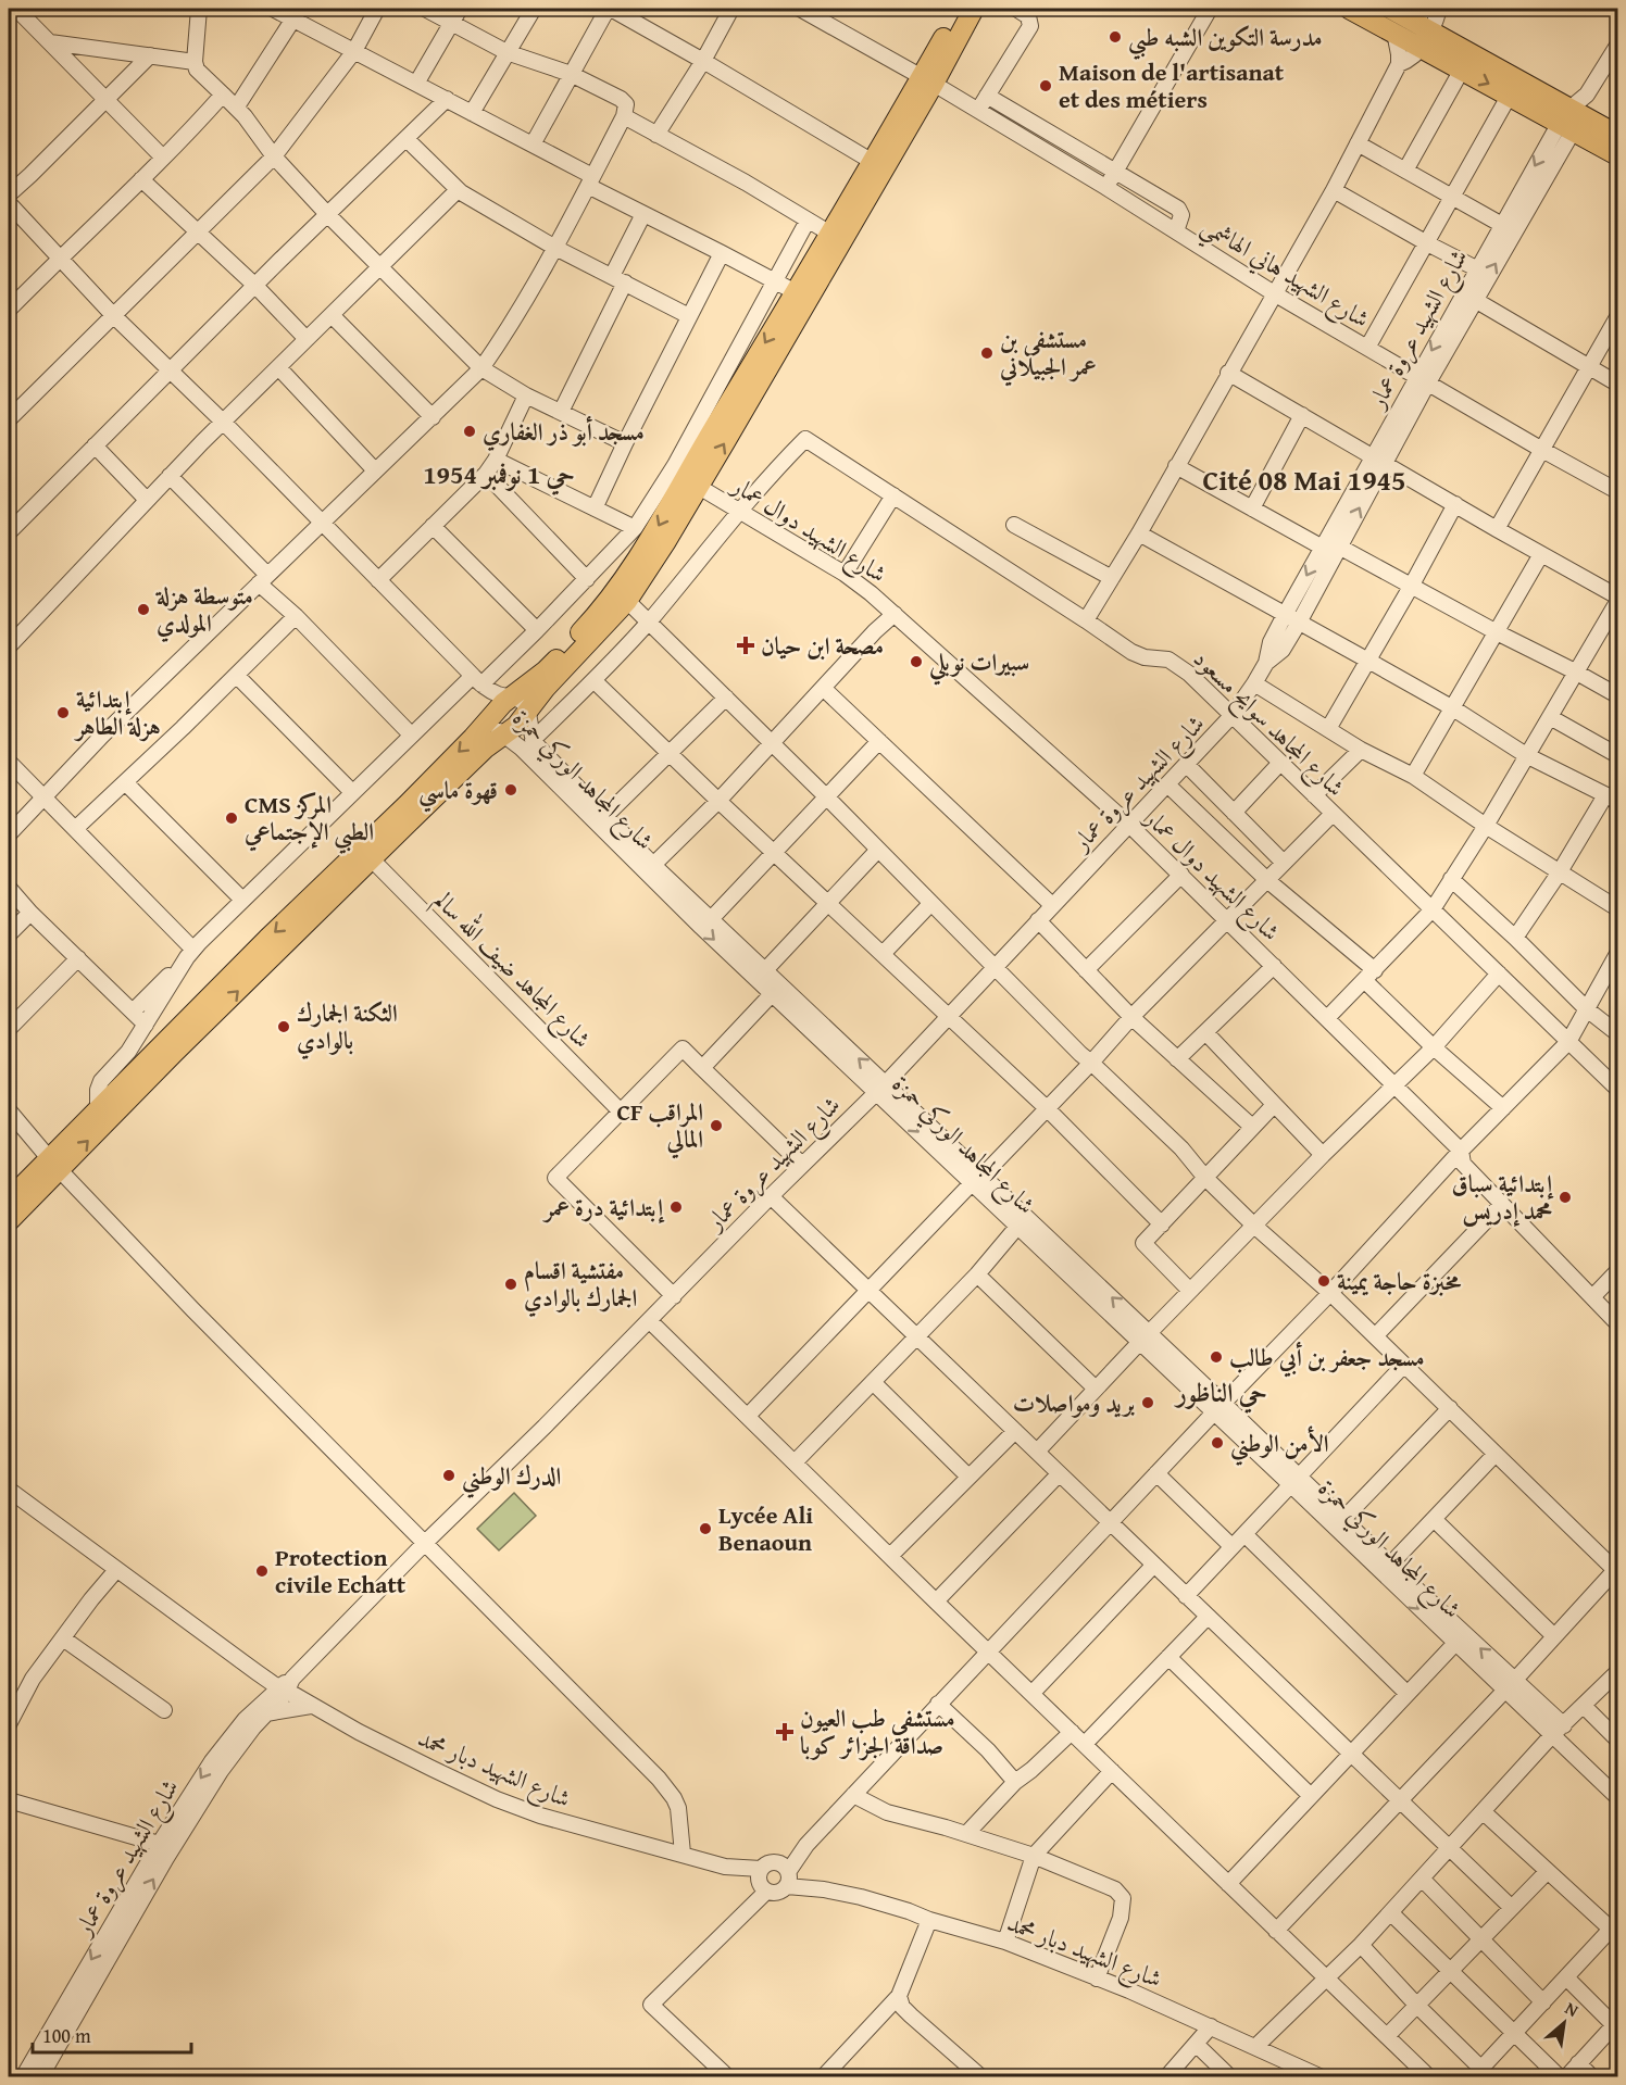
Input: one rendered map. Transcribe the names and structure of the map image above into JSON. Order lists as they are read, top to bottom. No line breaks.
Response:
{"streets":{"street":["شارع الشهيد هاني الهاشمي","شارع الشهيد عروة عمار","شارع الشهيد دوال عمار","شارع المجاهد سوايح مسعود","شارع المجاهد الوركي حمزة","شارع المجاهد ضيف الله سالم","شارع الشهيد دبار محمد"]},"crossings":[["شارع الشهيد هاني الهاشمي","شارع الشهيد عروة عمار"],["شارع الشهيد عروة عمار","شارع الشهيد دوال عمار"],["شارع الشهيد عروة عمار","شارع المجاهد سوايح مسعود"],["شارع الشهيد عروة عمار","شارع المجاهد الوركي حمزة"],["شارع الشهيد عروة عمار","شارع الشهيد دبار محمد"],["شارع الشهيد دوال عمار","شارع المجاهد سوايح مسعود"]],"districts":["حي 1 نوفمبر 1954","Cité 08 Mai 1945","حي الناظور"],"places":{"other":["مدرسة التكوين الشبه طبي","Maison de l'artisanat et des métiers","مستشفى بن عمر الجبيلاني","مسجد أبو ذر الغفاري","متوسطة هزلة المولدي","سبيرات نوبلي","إبتدائية هزلة الطاهر","قهوة ماسي","CMS المركز الطبي الإجتماعي","الثكنة الجمارك بالوادي","CF المراقب المالي","إبتدائية سباق محمد إدريس","إبتدائية درة عمر","مخبزة حاجة يمينة","مفتشية اقسام الجمارك بالوادي","مسجد جعفر بن أبي طالب","بريد ومواصلات","الأمن الوطني","الدرك الوطني","Lycée Ali Benaoun","Protection civile Echatt"],"health":["مصحة ابن حيان","مستشفى طب العيون صداقة الجزائر كوبا"]},"scale_bar":"100 m","north":"top right"}
